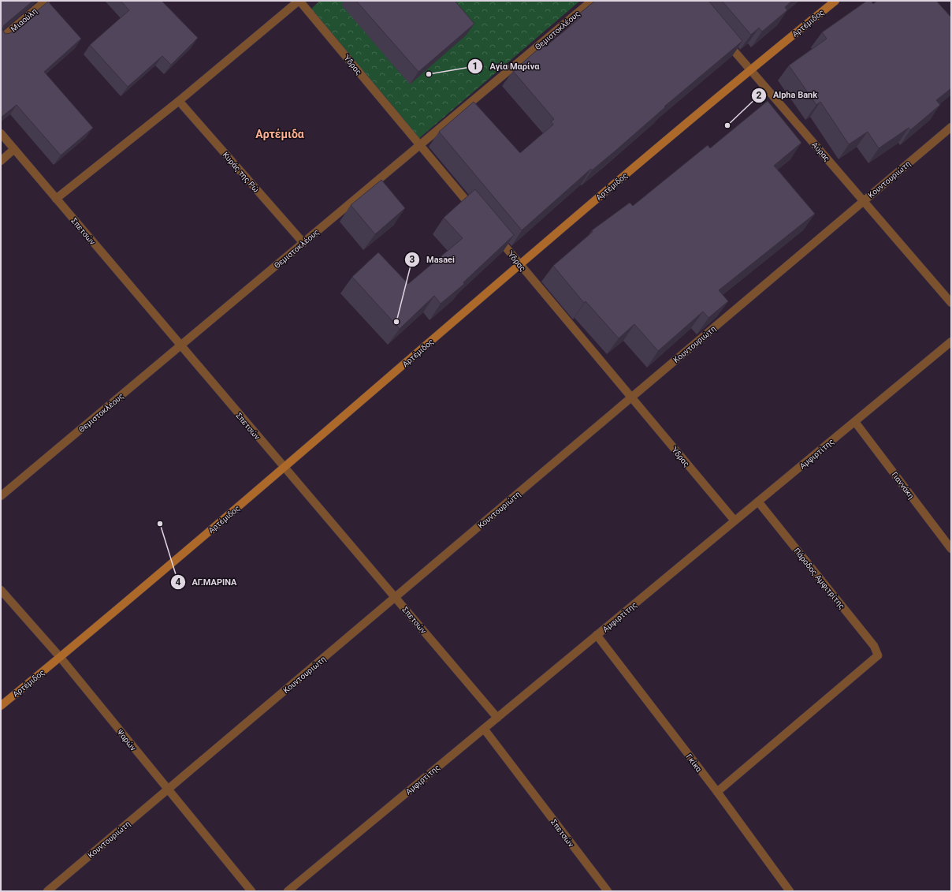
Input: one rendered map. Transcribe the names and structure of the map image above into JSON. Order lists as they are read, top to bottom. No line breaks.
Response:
{"streets":{"main road":["Αρτέμιδος"],"street":["Μιαούλη","Θεμιστοκλέους","Ύδρας","Αύρας","Κυράς της Ρώ","Κουντουριώτη","Σπετσών","Αμφιρτίτης","Γιαννάκη","Πάροδος Αμφιτρίτης","Ψαρών","Γκίκα"]},"crossings":[["Αρτέμιδος","Ύδρας"],["Αρτέμιδος","Αύρας"],["Αρτέμιδος","Σπετσών"],["Αρτέμιδος","Ψαρών"],["Θεμιστοκλέους","Ύδρας"],["Θεμιστοκλέους","Κυράς της Ρώ"],["Θεμιστοκλέους","Σπετσών"],["Ύδρας","Κουντουριώτη"],["Ύδρας","Αμφιρτίτης"],["Αύρας","Κουντουριώτη"],["Κουντουριώτη","Σπετσών"],["Κουντουριώτη","Ψαρών"],["Σπετσών","Αμφιρτίτης"],["Αμφιρτίτης","Γιαννάκη"],["Αμφιρτίτης","Πάροδος Αμφιτρίτης"],["Αμφιρτίτης","Γκίκα"],["Πάροδος Αμφιτρίτης","Γκίκα"]],"districts":["Αρτέμιδα"],"places":["Αγία Μαρίνα","Alpha Bank","Masaei","ΑΓ.ΜΑΡΙΝΑ"]}
